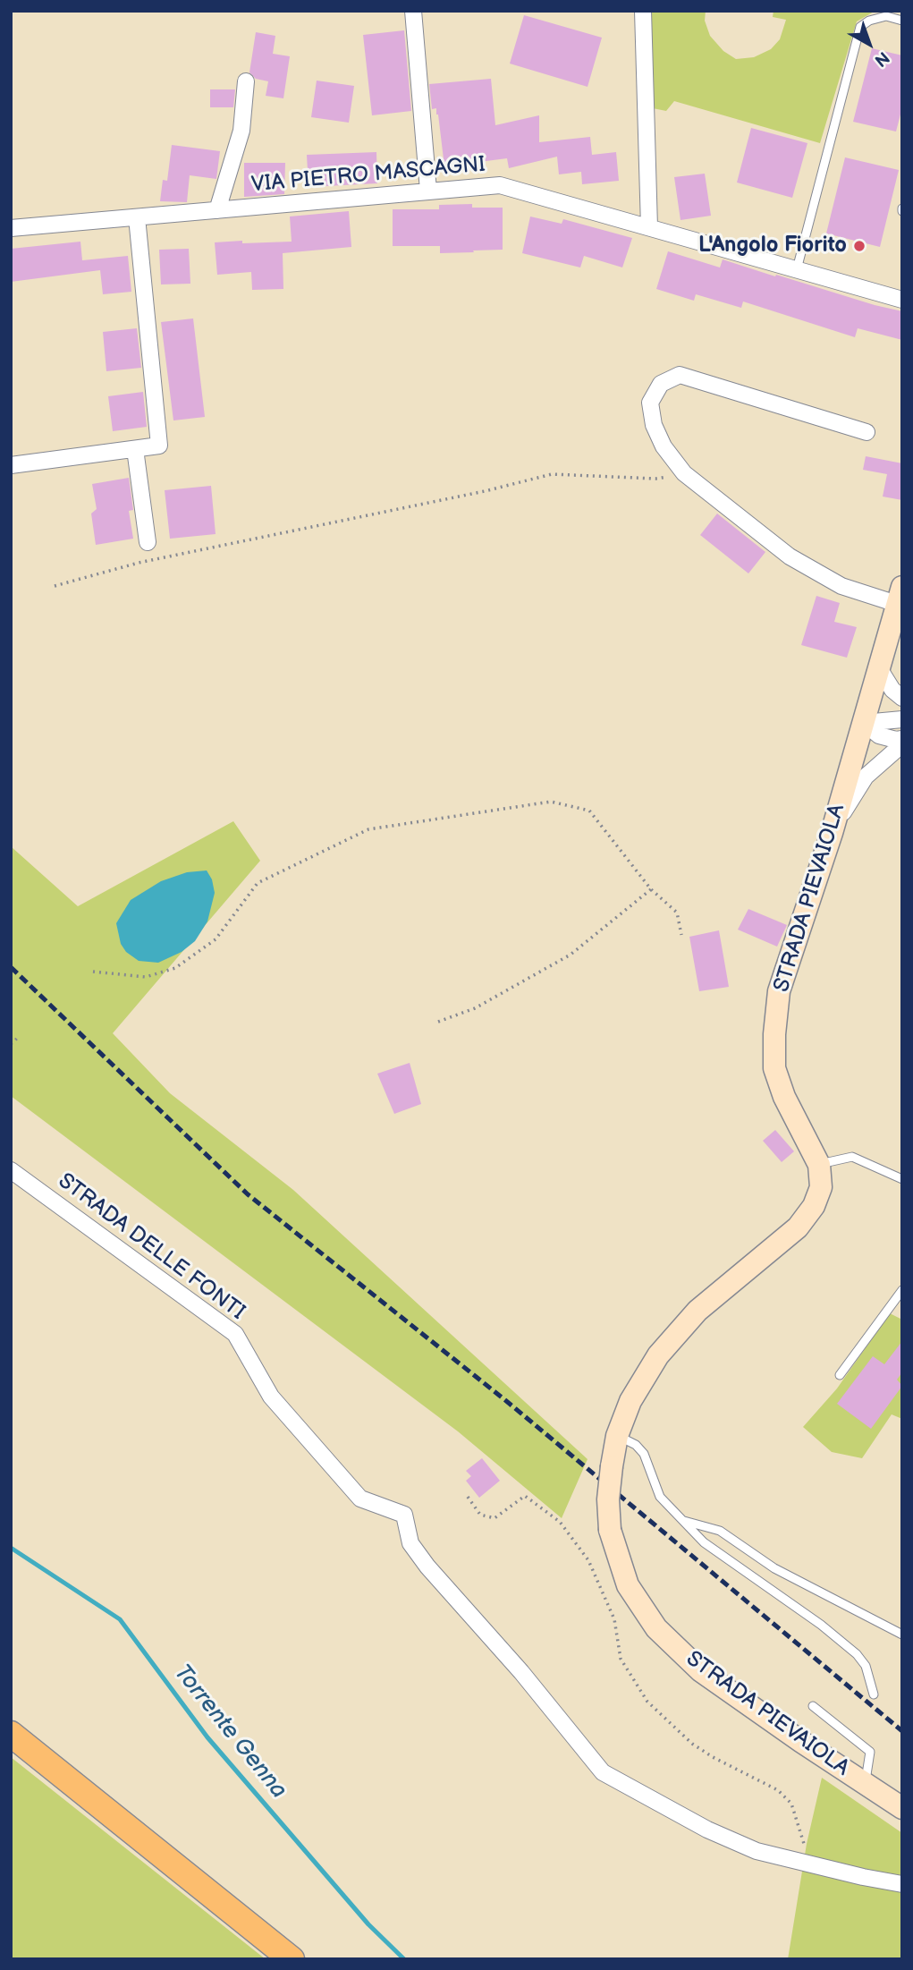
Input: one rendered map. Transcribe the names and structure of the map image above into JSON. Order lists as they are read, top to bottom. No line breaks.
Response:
{"streets":{"street":["VIA PIETRO MASCAGNI","STRADA PIEVAIOLA","STRADA DELLE FONTI"]},"water":["Torrente Genna"],"places":["L'Angolo Fiorito"],"north":"bottom right"}
